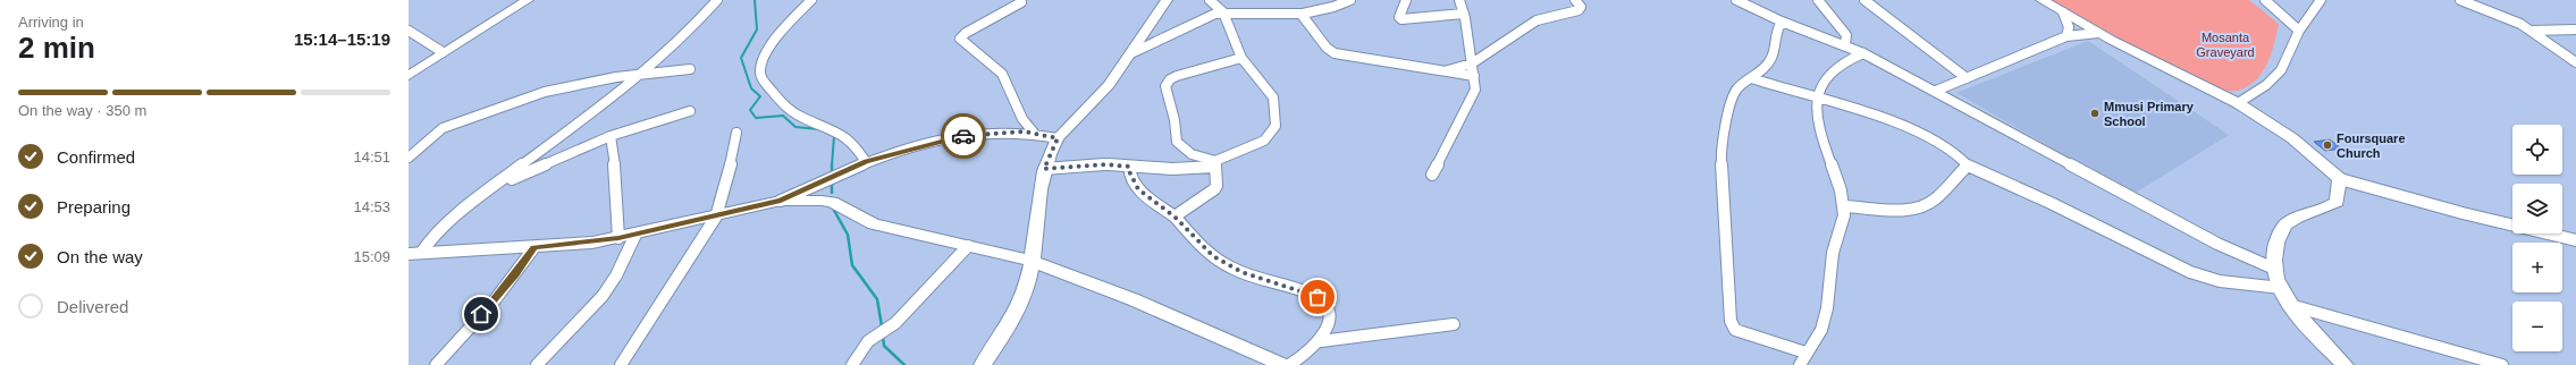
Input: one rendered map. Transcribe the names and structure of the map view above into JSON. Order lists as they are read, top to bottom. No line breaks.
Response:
{"parks":["Mosanta Graveyard"],"places":["Mmusi Primary School","Foursquare Church"],"page":{"heading":["2 min","Arriving in","15:14–15:19"],"bar":"On the way · 350 m","map_buttons":["+","−"],"list":[["Confirmed","14:51"],["Preparing","14:53"],["On the way","15:09"],"Delivered"]}}
